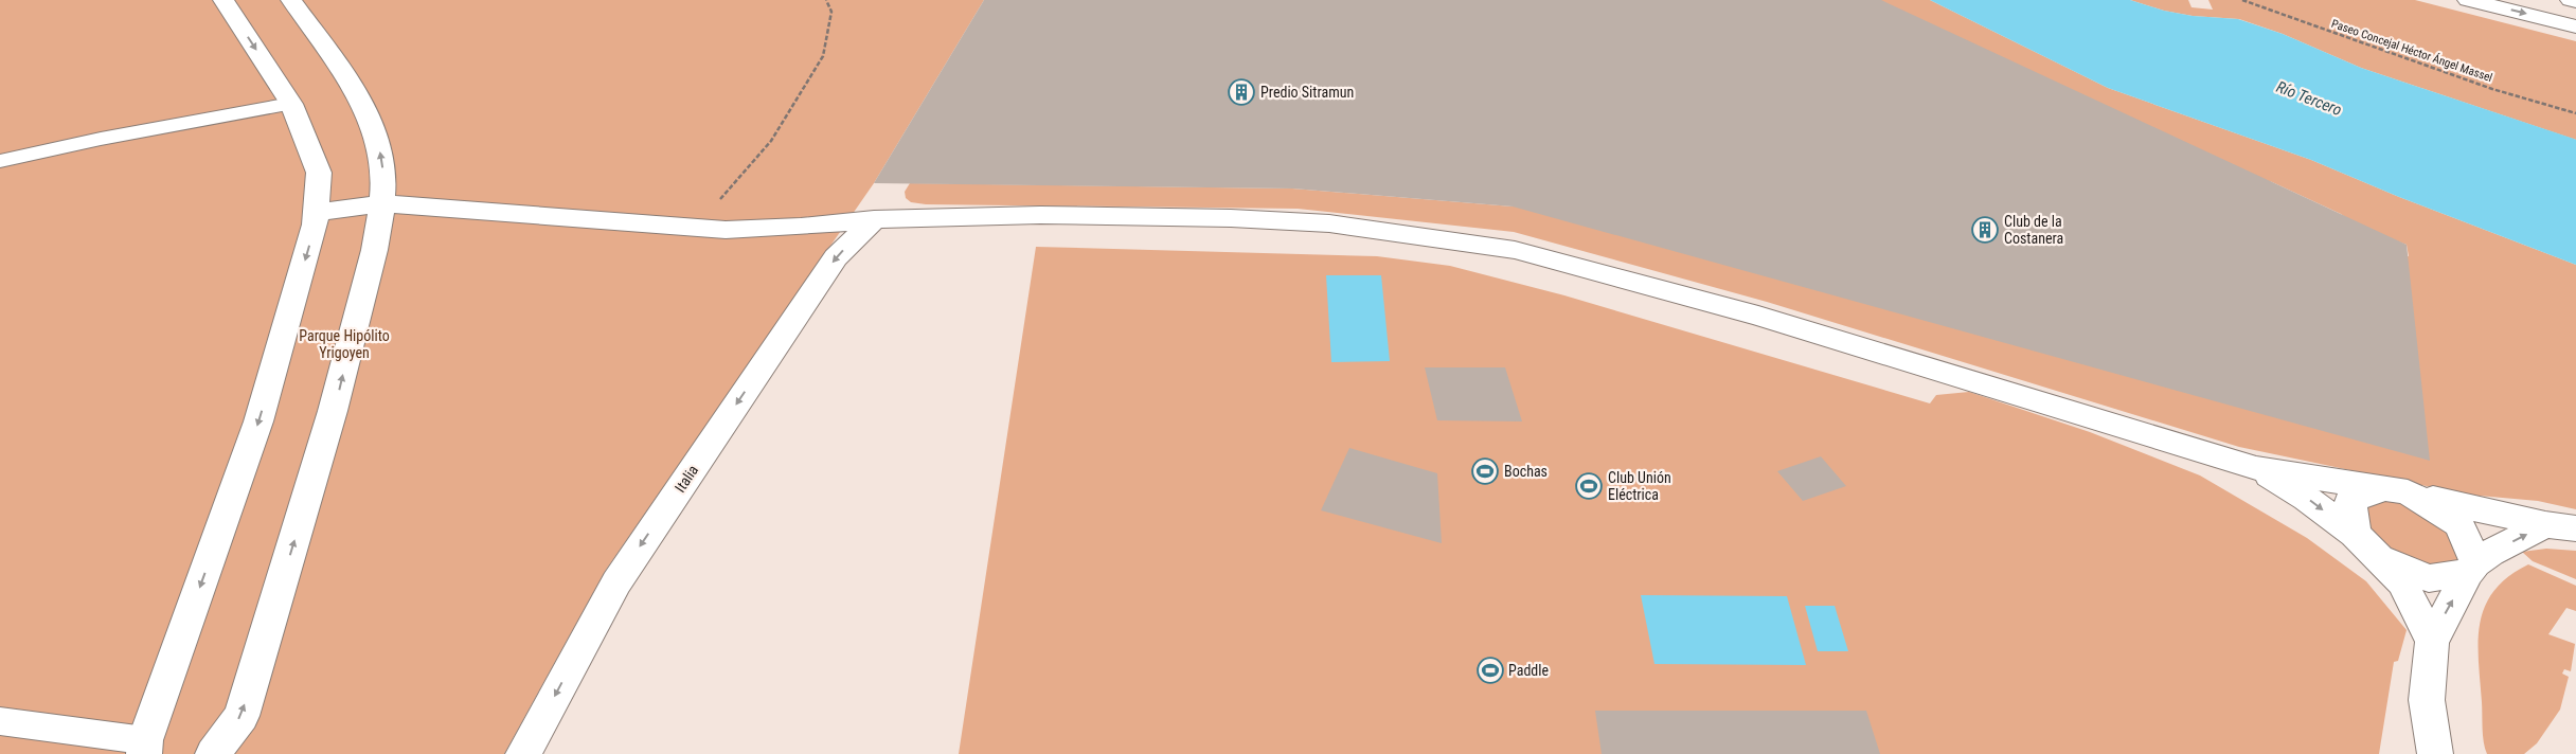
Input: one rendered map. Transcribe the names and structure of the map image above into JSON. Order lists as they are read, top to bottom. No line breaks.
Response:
{"streets":{"street":["Italia"],"path":["Paseo Concejal Héctor Ángel Massel"]},"one_way":["Italia"],"water":["Río Tercero"],"parks":["Parque Hipólito Yrigoyen"],"places":{"building":["Predio Sitramun","Club de la Costanera"],"sports":["Bochas","Club Unión Eléctrica","Paddle"]}}
